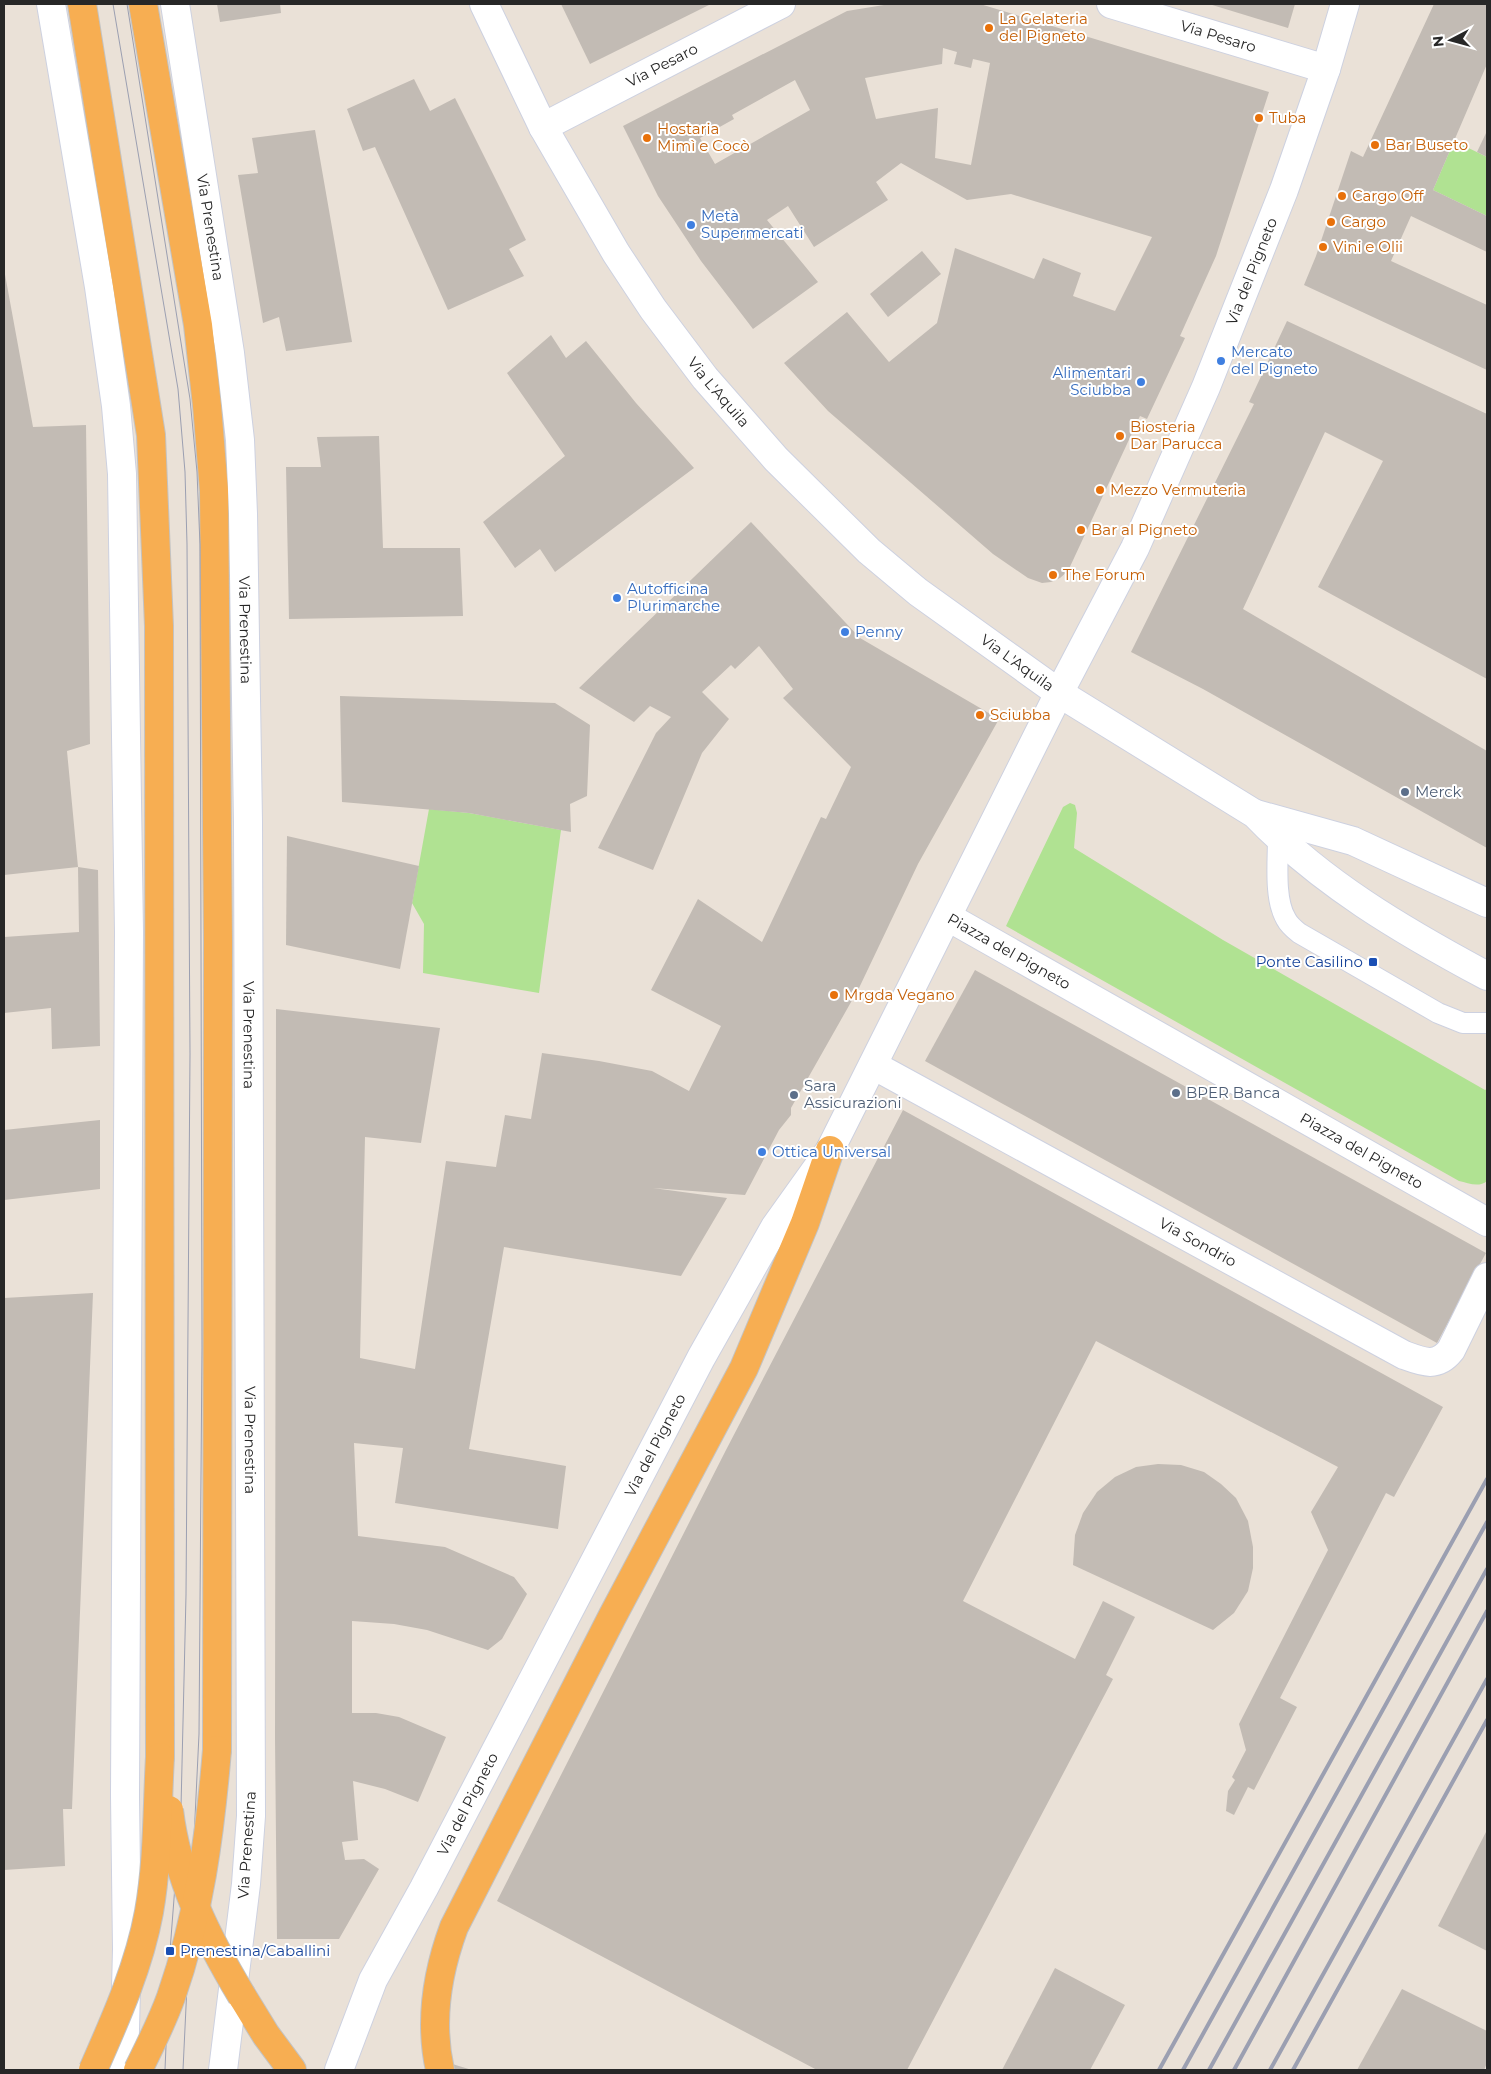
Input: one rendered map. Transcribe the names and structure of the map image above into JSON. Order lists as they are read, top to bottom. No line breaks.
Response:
{"streets":{"main road":["Via Pesaro","Via Prenestina","Via del Pigneto","Via L'Aquila","Piazza del Pigneto","Via Sondrio"]},"crossings":[["Via Pesaro","Via del Pigneto"],["Via Pesaro","Via L'Aquila"],["Via del Pigneto","Via L'Aquila"],["Via del Pigneto","Piazza del Pigneto"],["Via del Pigneto","Via Sondrio"],["Via L'Aquila","Piazza del Pigneto"]],"places":{"other":["La Gelateria del Pigneto","Tuba","Hostaria Mimì e Cocò","Bar Buseto","Cargo Off","Cargo","Metà Supermercati","Vini e Olii","Mercato del Pigneto","Alimentari Sciubba","Biosteria Dar Parucca","Mezzo Vermuteria","Bar al Pigneto","The Forum","Autofficina Plurimarche","Penny","Sciubba","Merck","Mrgda Vegano","BPER Banca","Sara Assicurazioni","Ottica Universal"],"transit":["Ponte Casilino","Prenestina/Caballini"]},"north":"left"}
